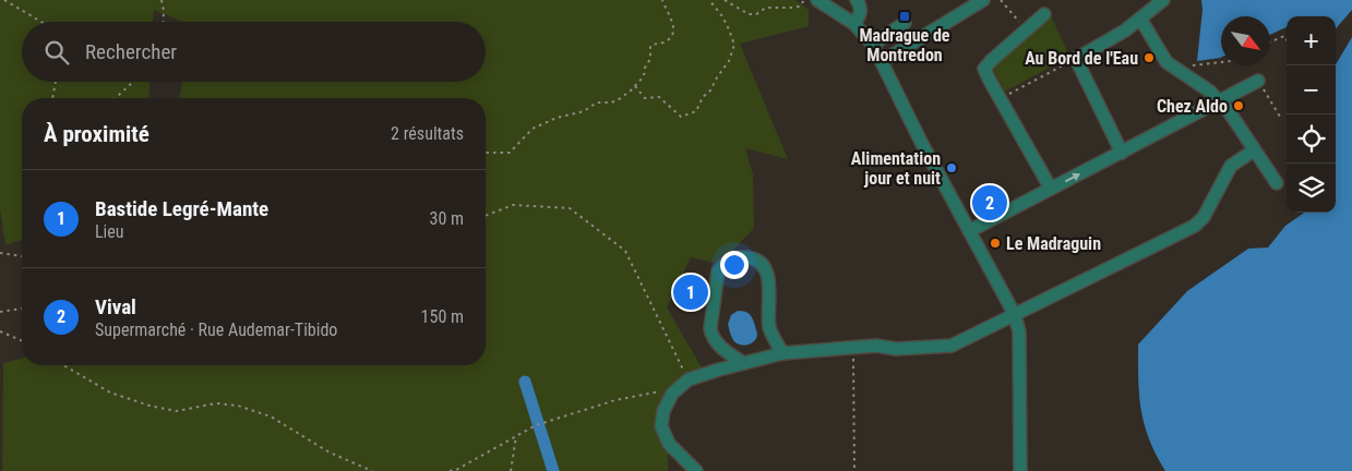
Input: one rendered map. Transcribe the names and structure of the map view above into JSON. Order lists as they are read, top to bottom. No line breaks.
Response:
{"places":{"transit":["Madrague de Montredon"],"other":["Au Bord de l'Eau","Chez Aldo","Alimentation jour et nuit","Le Madraguin"]},"north":"bottom right","page":{"map_buttons":["+","−"],"search":"Rechercher","heading":["À proximité","2 résultats"],"list":[{"mark":"1","name":"Bastide Legré-Mante","note":"Lieu","value":"30 m"},{"mark":"2","name":"Vival","note":"Supermarché · Rue Audemar-Tibido","value":"150 m"}],"pins":["2","1"]}}
